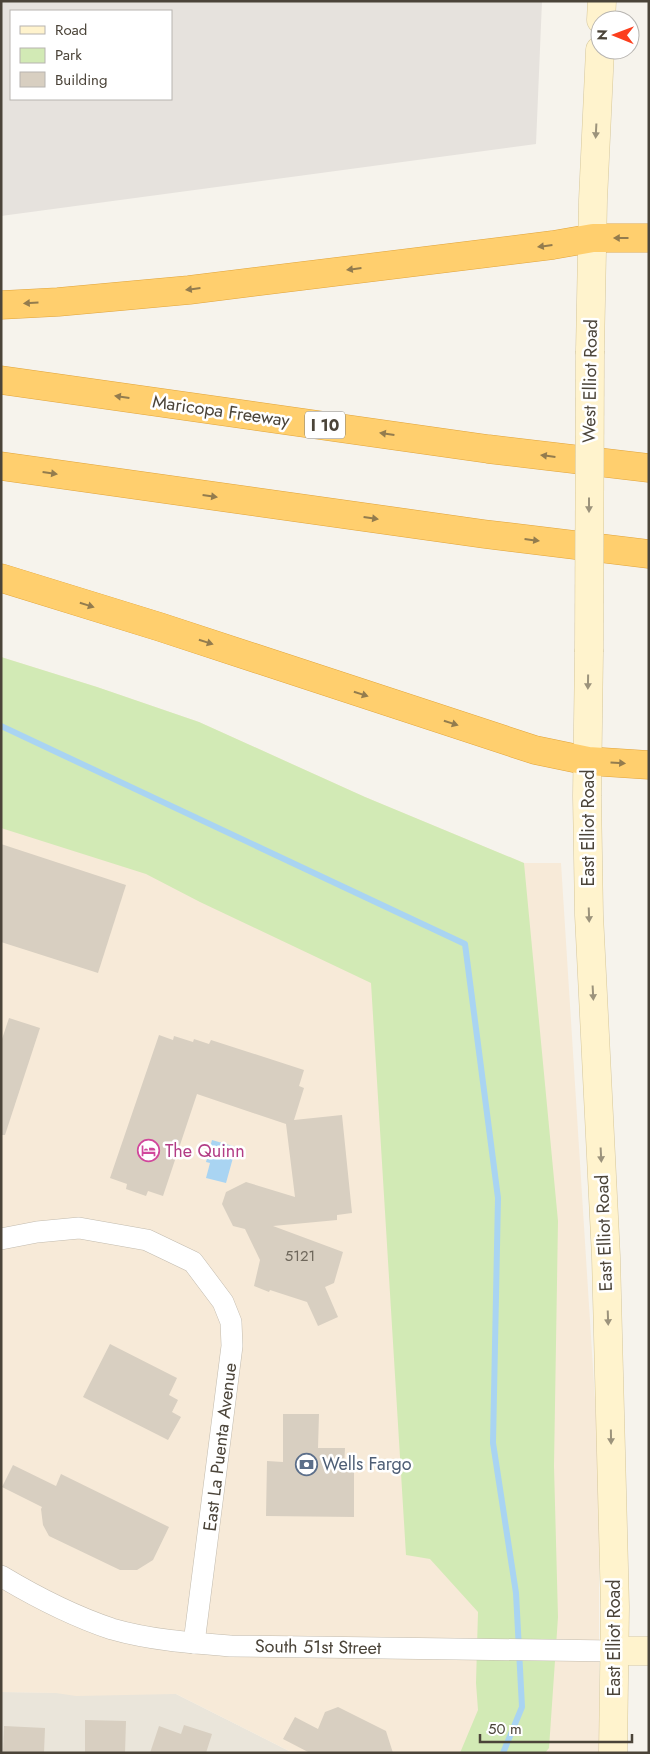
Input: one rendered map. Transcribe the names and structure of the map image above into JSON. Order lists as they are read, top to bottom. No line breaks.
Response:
{"streets":{"highway":["Maricopa Freeway","I 10"],"main road":["West Elliot Road","East Elliot Road","South 51st Street"],"street":["East La Puenta Avenue"]},"crossings":[["West Elliot Road","East Elliot Road"],["East Elliot Road","South 51st Street"],["East La Puenta Avenue","South 51st Street"]],"one_way":["West Elliot Road","East Elliot Road"],"places":{"hotel":["The Quinn"],"bank":["Wells Fargo"]},"house_numbers":["5121"],"legend":["Road","Park","Building"],"scale_bar":"50 m","north":"left"}
